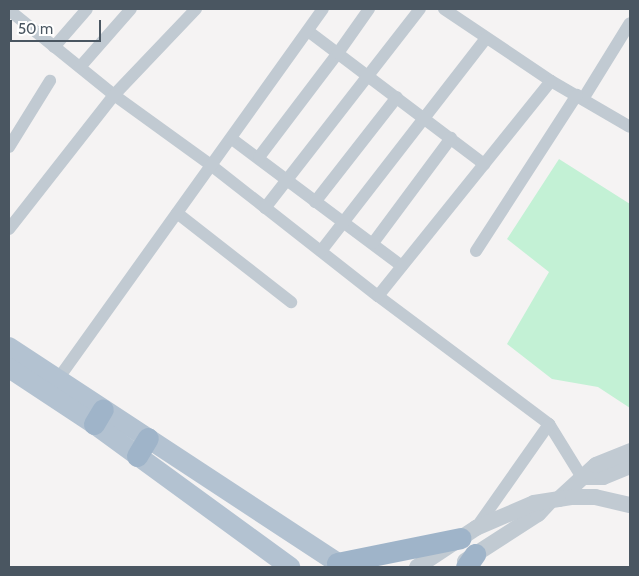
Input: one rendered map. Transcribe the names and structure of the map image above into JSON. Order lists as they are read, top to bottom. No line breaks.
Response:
{"scale_bar":"50 m"}
